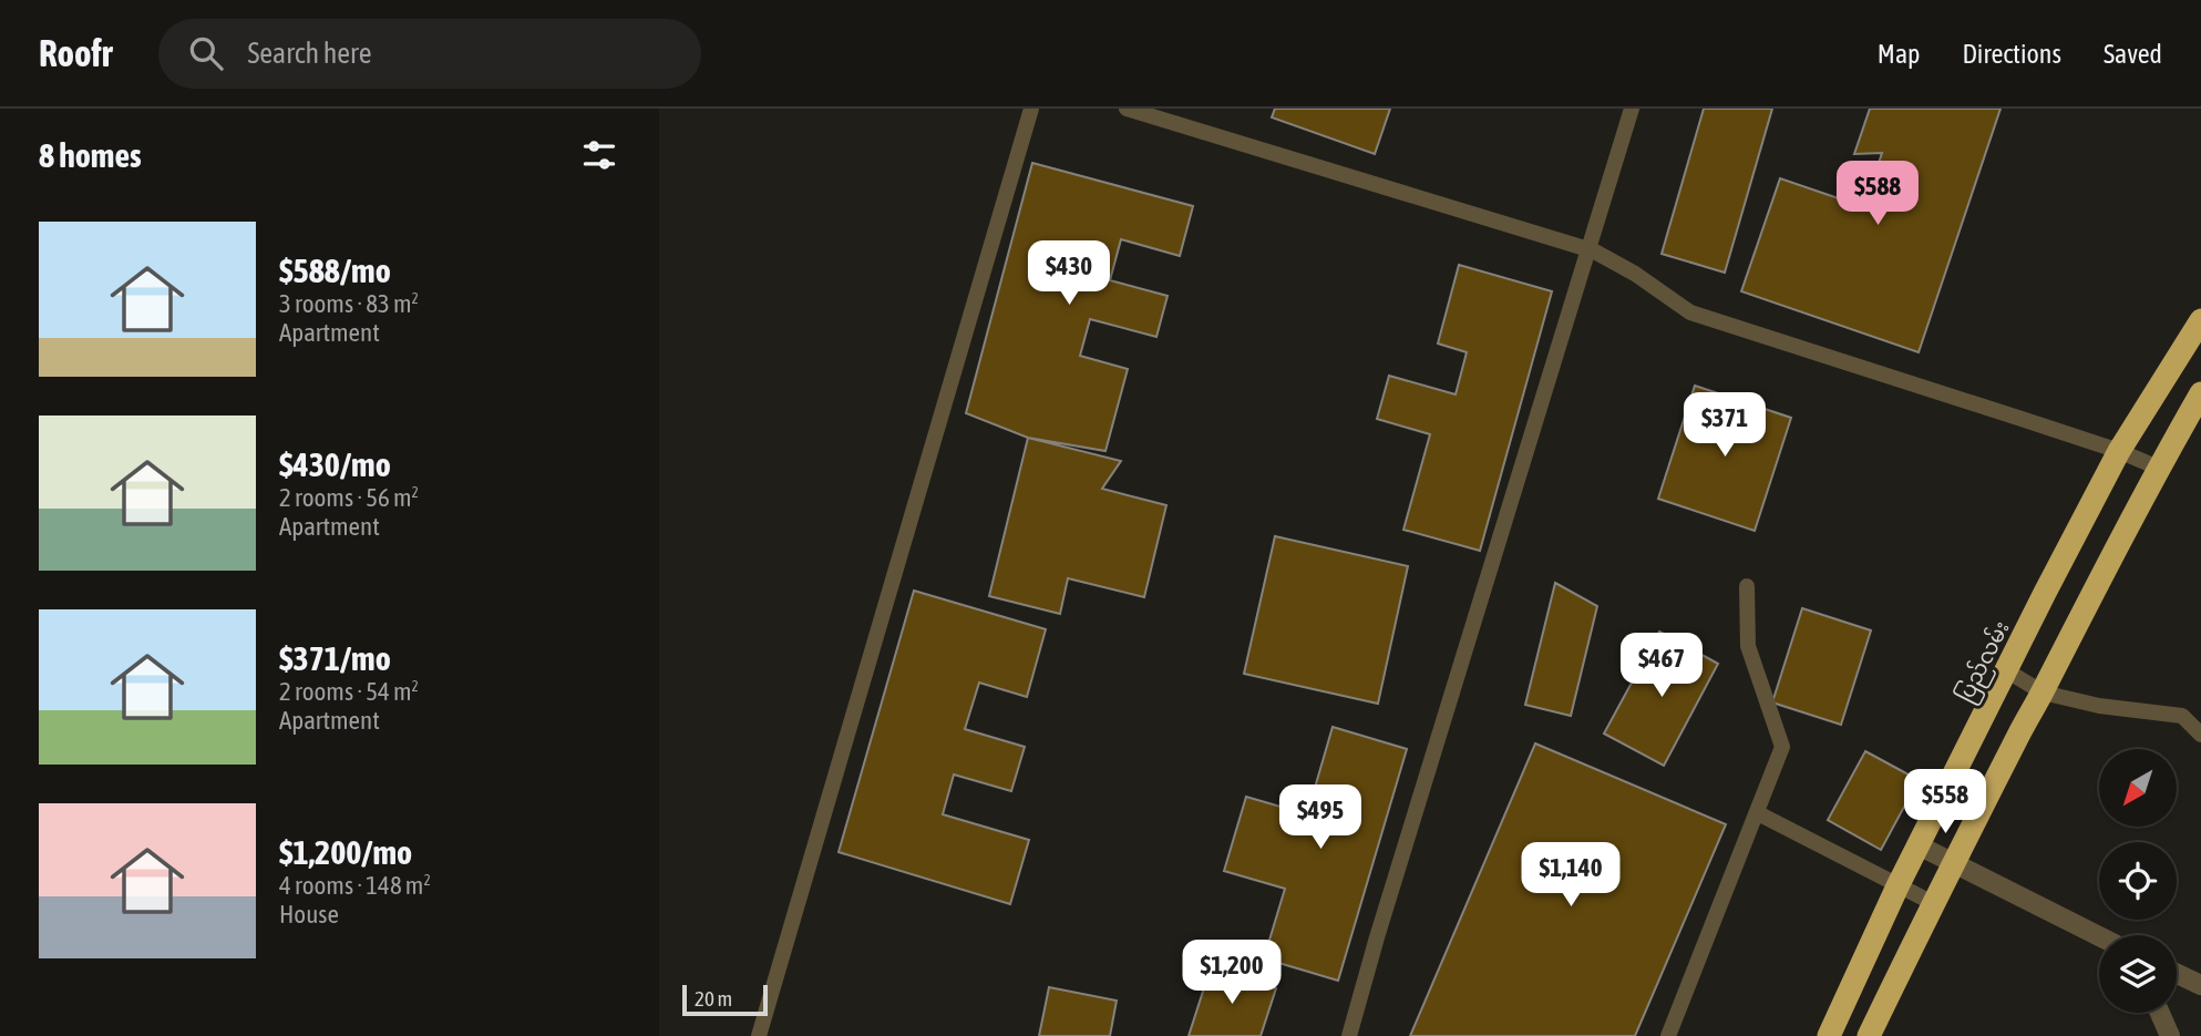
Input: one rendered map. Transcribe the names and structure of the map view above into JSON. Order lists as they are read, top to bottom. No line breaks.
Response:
{"streets":{"highway":["ပြည်လမ်း"]},"scale_bar":"20 m","north":"bottom left","page":{"header":"Roofr","search":"Search here","nav":["Map","Directions","Saved"],"heading":"8 homes","price":["$588","$430","$371","$467","$558","$495","$1,140","$1,200"],"list":[{"name":"$588/mo","note":"3 rooms · 83 m² · Apartment"},{"name":"$430/mo","note":"2 rooms · 56 m² · Apartment"},{"name":"$371/mo","note":"2 rooms · 54 m² · Apartment"},{"name":"$1,200/mo","note":"4 rooms · 148 m² · House"}],"scale":"20 m"}}
